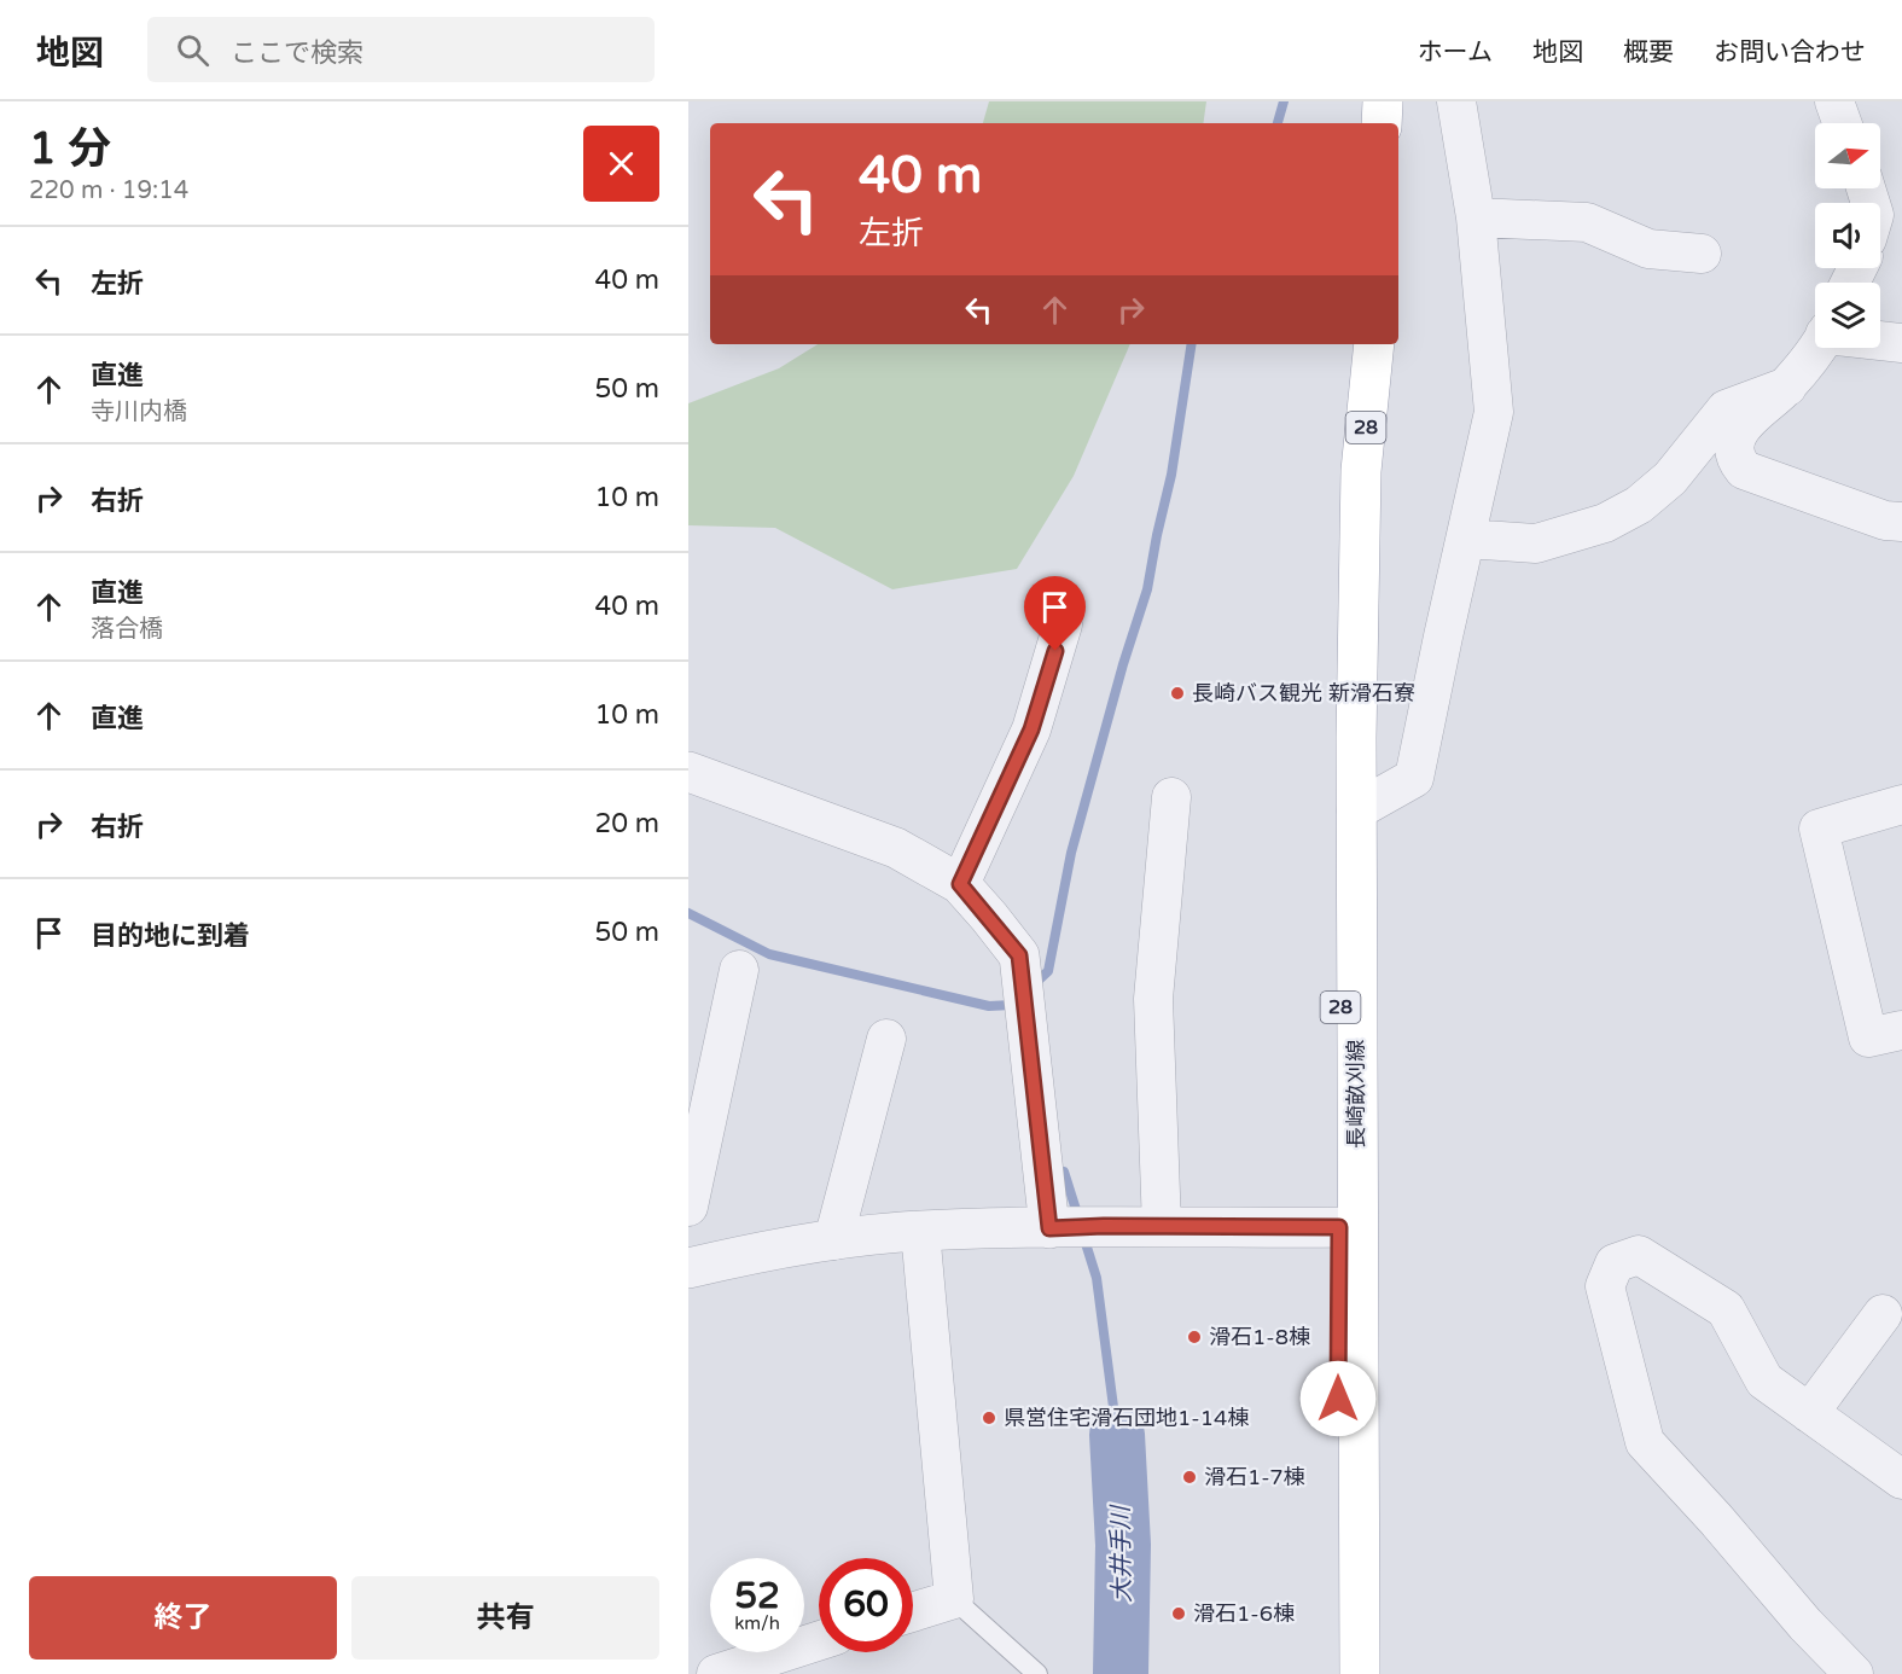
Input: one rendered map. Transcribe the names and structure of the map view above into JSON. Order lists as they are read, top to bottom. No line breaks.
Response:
{"streets":{"main road":["28","長崎畝刈線"]},"water":["大井手川"],"places":["長崎バス観光 新滑石寮","滑石1-8棟","県営住宅滑石団地1-14棟","滑石1-7棟","滑石1-6棟"],"north":"right","page":{"header":"地図","search":"ここで検索","nav":["ホーム","地図","概要","お問い合わせ"],"heading":["1 分","220 m · 19:14"],"turn":["40 m","左折"],"list":[{"name":"左折","value":"40 m"},{"name":"直進","note":"寺川内橋","value":"50 m"},{"name":"右折","value":"10 m"},{"name":"直進","note":"落合橋","value":"40 m"},{"name":"直進","value":"10 m"},{"name":"右折","value":"20 m"},{"name":"目的地に到着","value":"50 m"}],"speed":"52 km/h","limit":"60","buttons":["終了","共有"]}}
